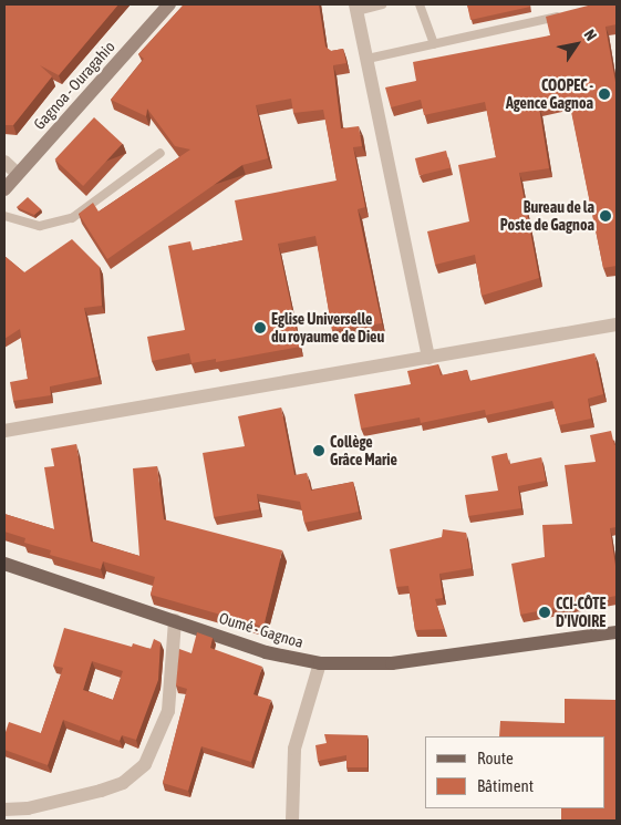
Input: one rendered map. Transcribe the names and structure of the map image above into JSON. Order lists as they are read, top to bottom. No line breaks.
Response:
{"streets":{"main road":["Gagnoa - Ouragahio","Oumé - Gagnoa"]},"places":["COOPEC - Agence Gagnoa","Bureau de la Poste de Gagnoa","Eglise Universelle du royaume de Dieu","Collège Grâce Marie","CCI-CÔTE D'IVOIRE"],"legend":["Route","Bâtiment"],"north":"top right"}
